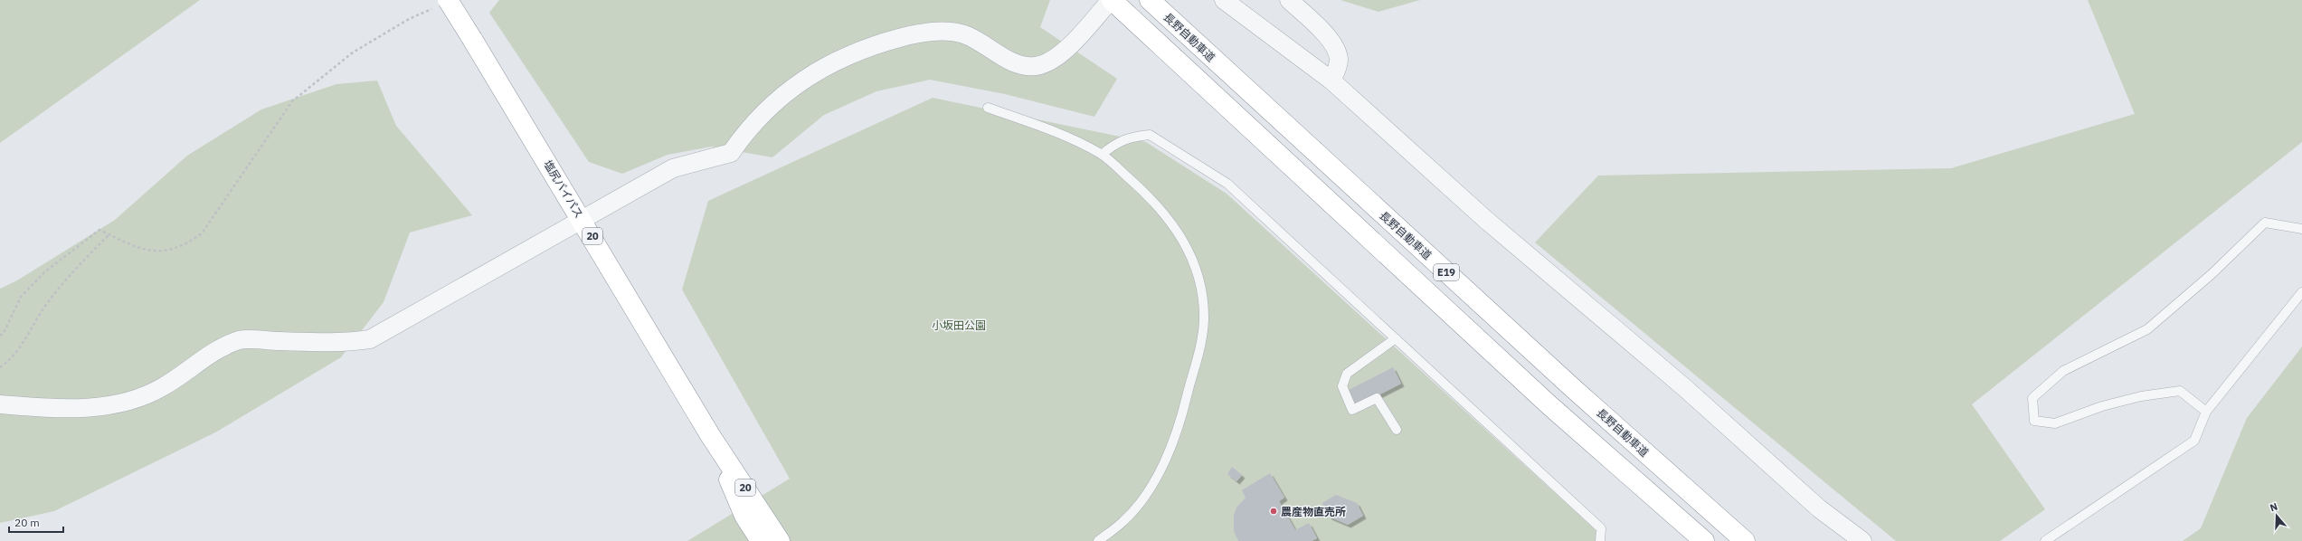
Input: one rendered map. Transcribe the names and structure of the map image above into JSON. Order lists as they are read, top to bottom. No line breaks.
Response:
{"streets":{"highway":["長野自動車道","塩尻バイパス","20","E19"]},"parks":["小坂田公園"],"places":["農産物直売所"],"scale_bar":"20 m","north":"top"}
